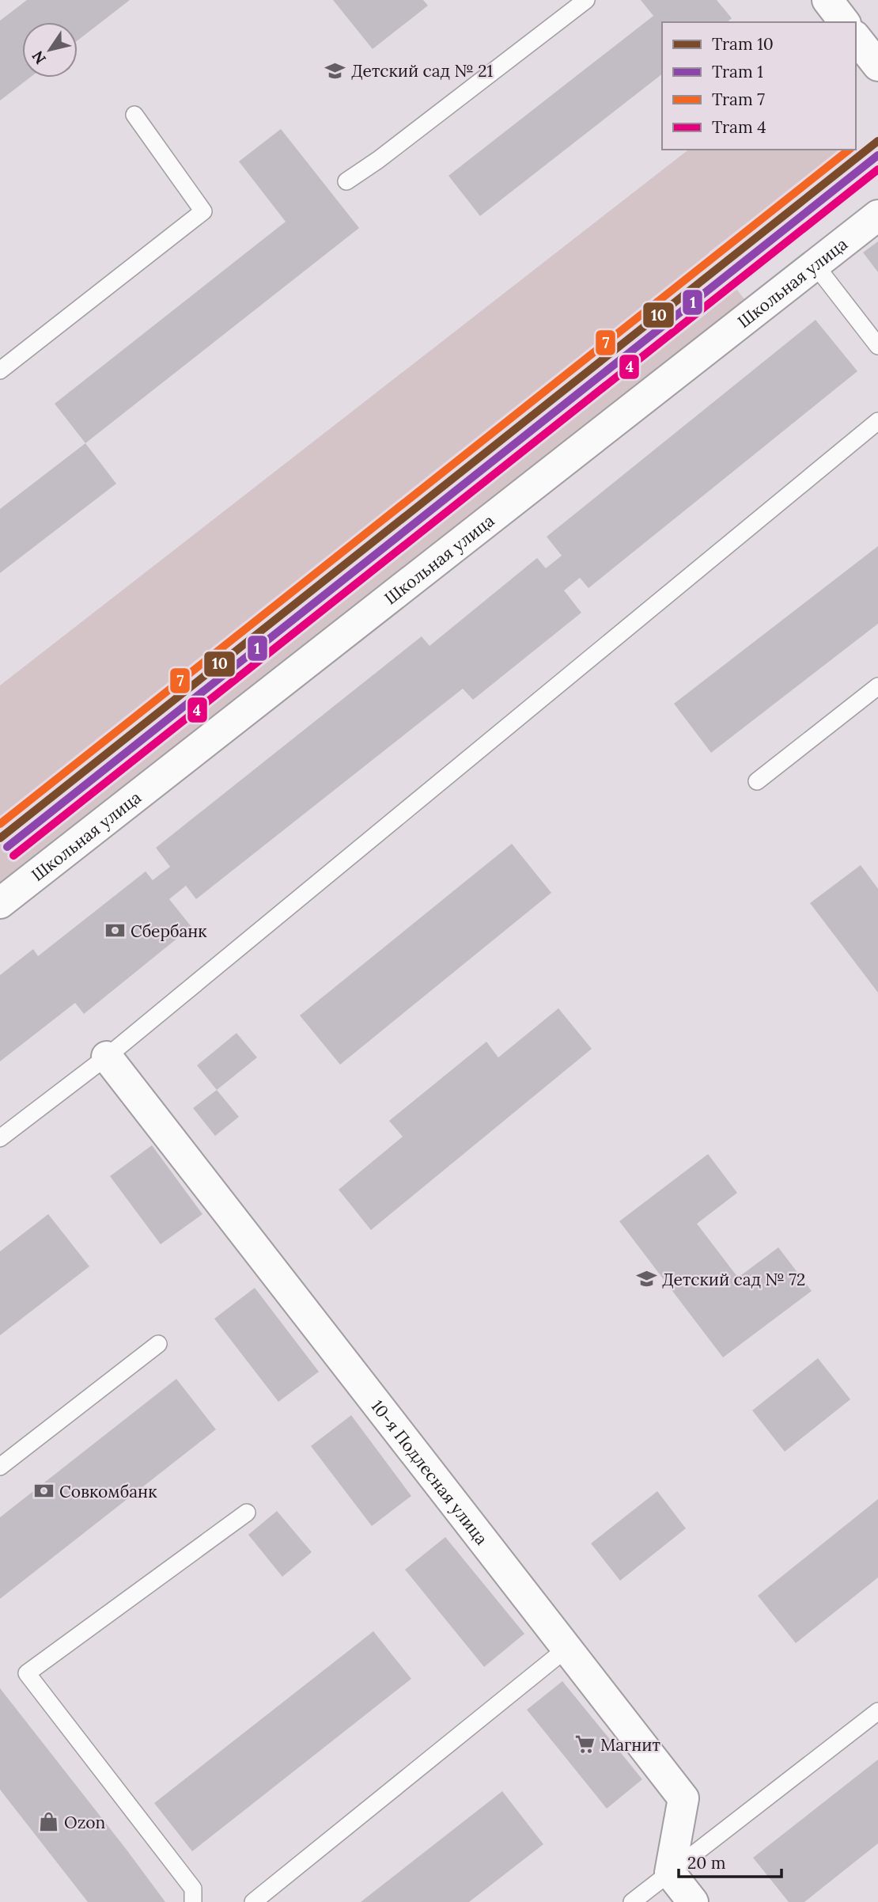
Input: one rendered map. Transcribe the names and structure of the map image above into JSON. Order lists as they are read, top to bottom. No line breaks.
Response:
{"streets":{"street":["Школьная улица","10-я Подлесная улица"]},"places":{"school or university":["Детский сад № 21","Детский сад № 72"],"bank":["Сбербанк","Совкомбанк"],"supermarket":["Магнит"],"shop":["Ozon"]},"lines":["tram line 10","tram line 7","tram line 1","tram line 4"],"legend":["Tram 10","Tram 1","Tram 7","Tram 4"],"scale_bar":"20 m","north":"bottom left"}
